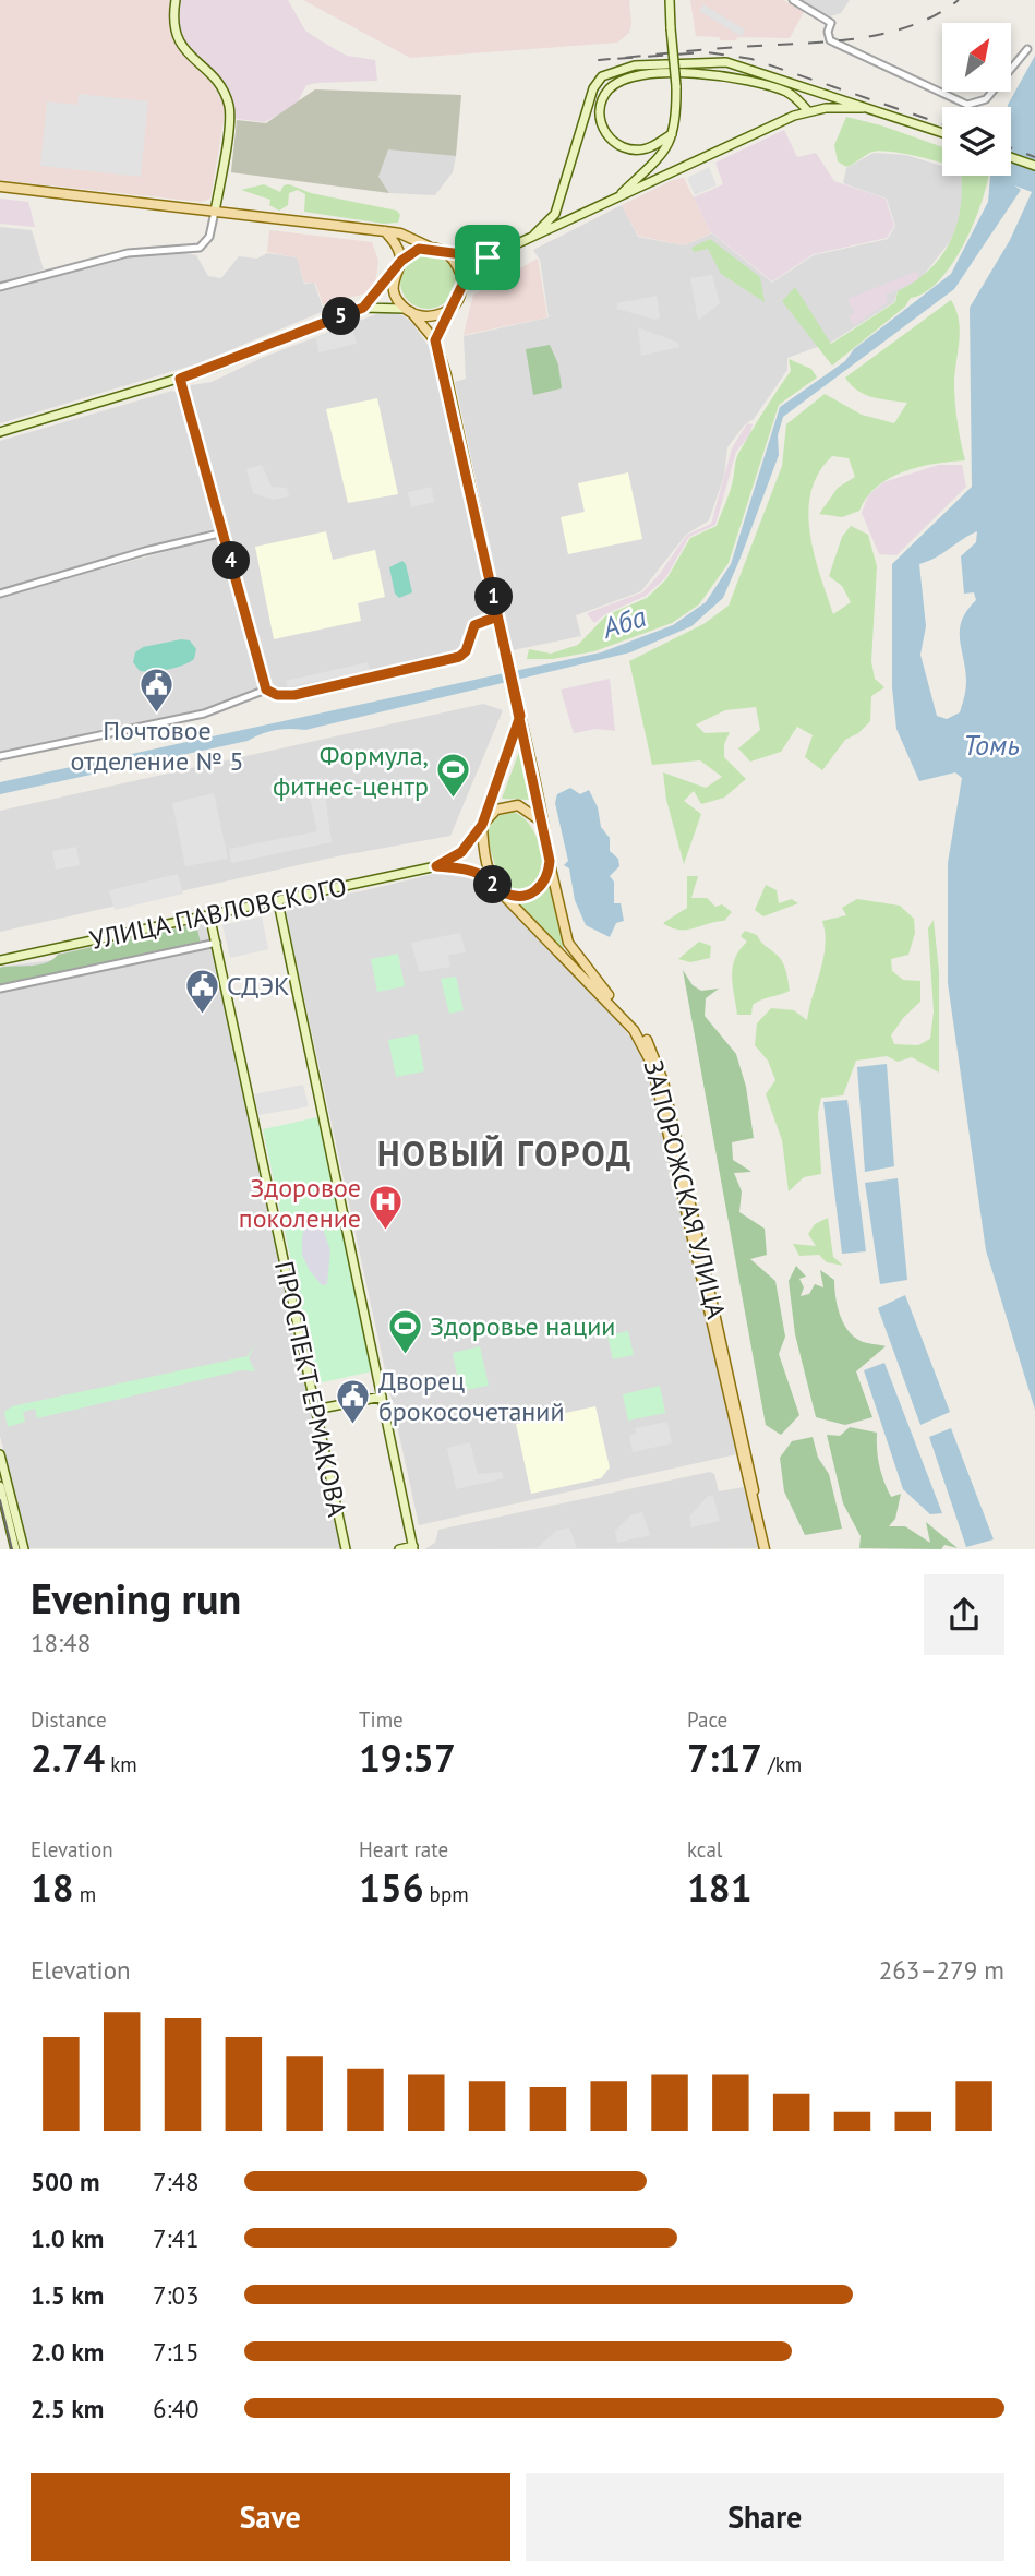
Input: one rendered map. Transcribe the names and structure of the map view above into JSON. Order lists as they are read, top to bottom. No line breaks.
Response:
{"streets":{"main road":["УЛИЦА ПАВЛОВСКОГО","ЗАПОРОЖСКАЯ УЛИЦА","ПРОСПЕКТ ЕРМАКОВА"]},"crossings":[["УЛИЦА ПАВЛОВСКОГО","ЗАПОРОЖСКАЯ УЛИЦА"],["УЛИЦА ПАВЛОВСКОГО","ПРОСПЕКТ ЕРМАКОВА"]],"districts":["НОВЫЙ ГОРОД"],"water":["Аба","Томь"],"places":{"public building":["Почтовое отделение № 5","СДЭК","Дворец брокосочетаний"],"sports":["Формула, фитнес-центр","Здоровье нации"],"hospital":["Здоровое поколение"]},"north":"top right","page":{"pins":["5","4","1","2"],"heading":["Evening run","18:48"],"stats":[["Distance","2.74 km"],["Time","19:57"],["Pace","7:17 /km"],["Elevation","18 m"],["Heart rate","156 bpm"],["kcal","181"]],"chart":["Elevation","263–279 m"],"list":[{"name":"500 m","note":"7:48"},{"name":"1.0 km","note":"7:41"},{"name":"1.5 km","note":"7:03"},{"name":"2.0 km","note":"7:15"},{"name":"2.5 km","note":"6:40"}],"buttons":["Save","Share"]}}
